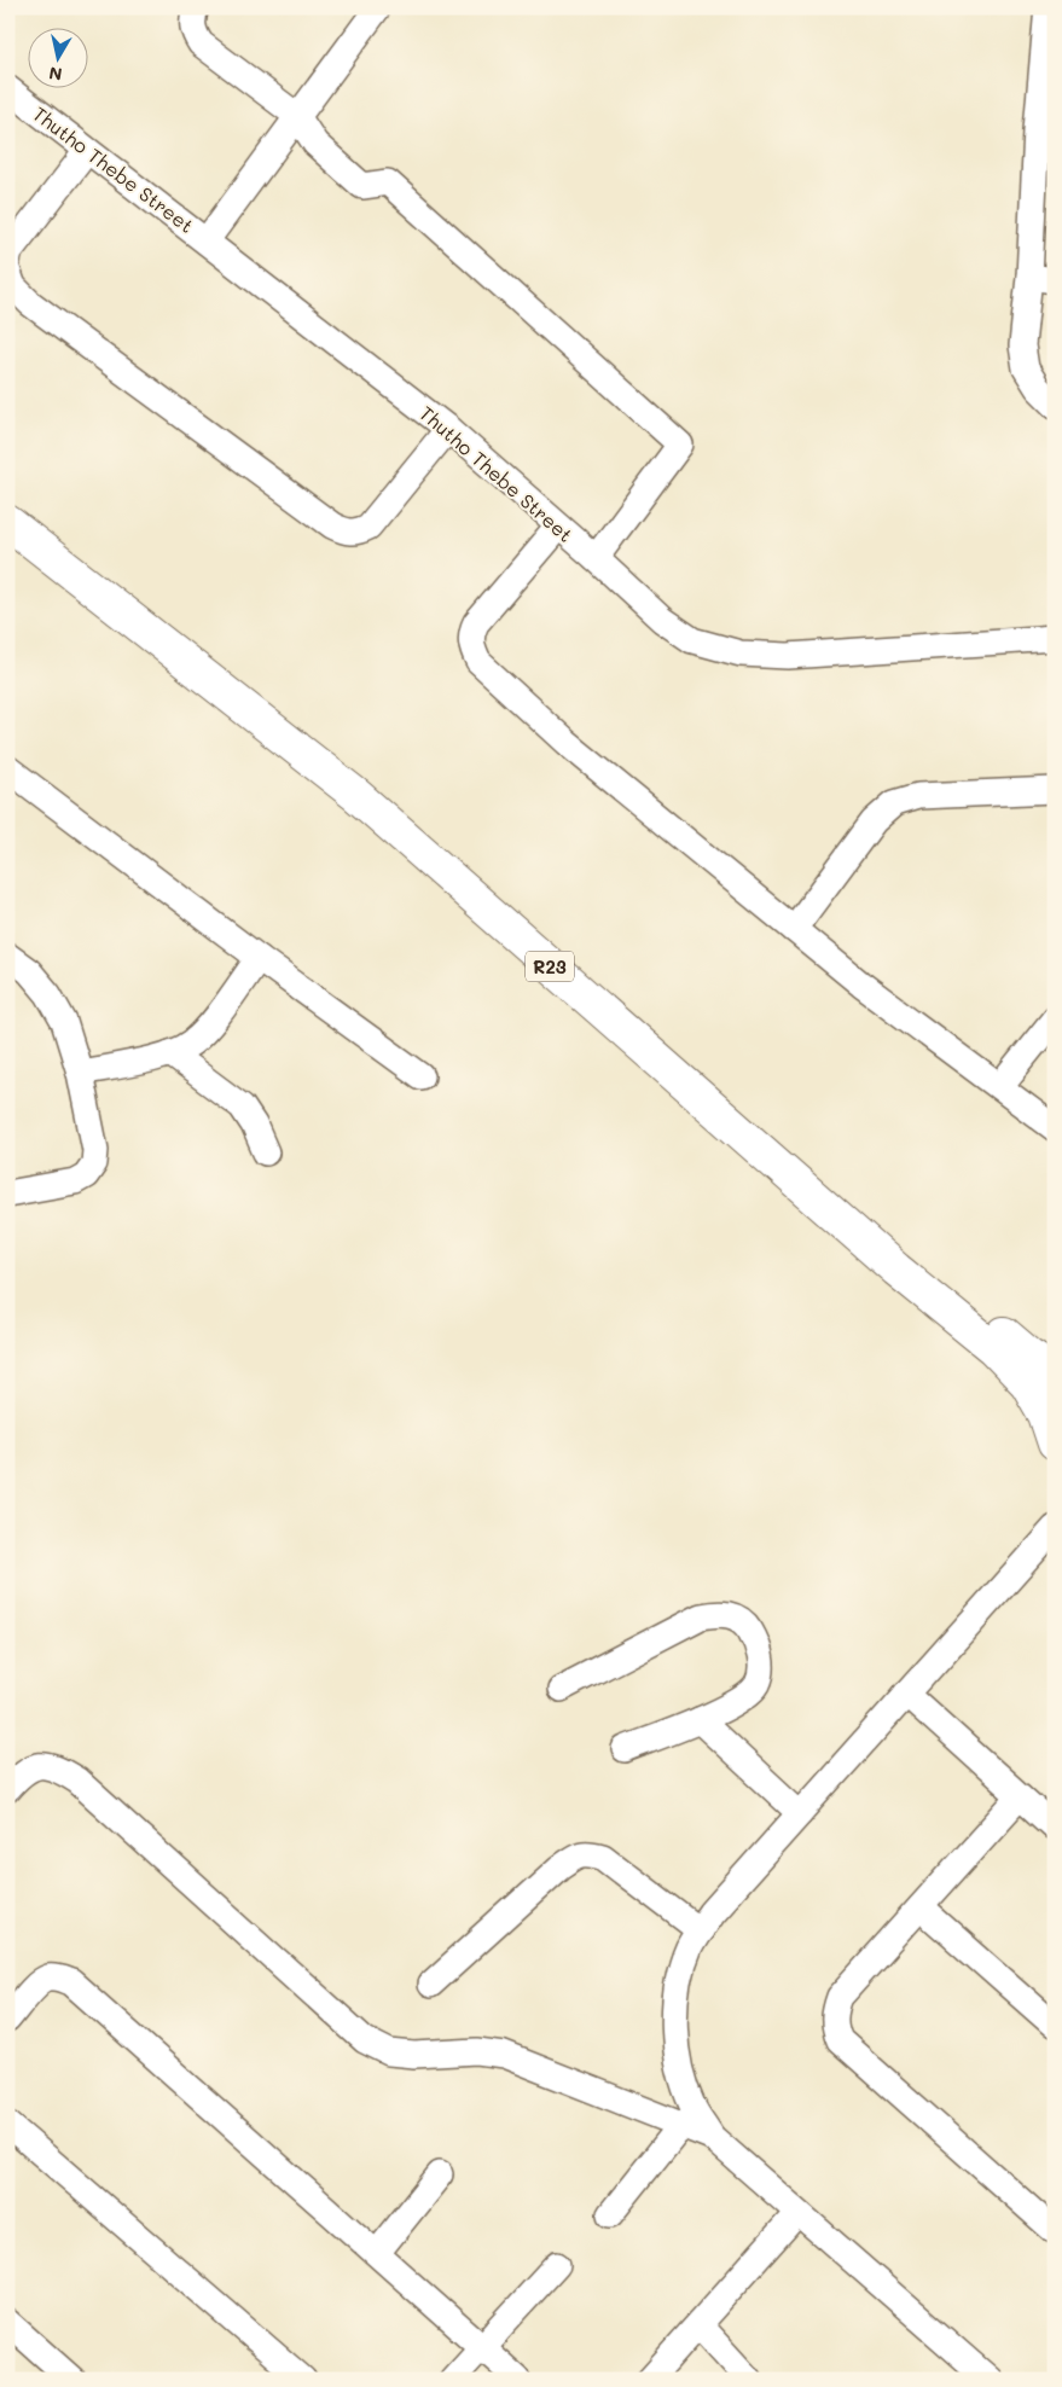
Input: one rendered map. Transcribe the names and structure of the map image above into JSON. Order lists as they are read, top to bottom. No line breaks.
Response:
{"streets":{"main road":["R23"],"street":["Thutho Thebe Street"]},"north":"bottom"}
